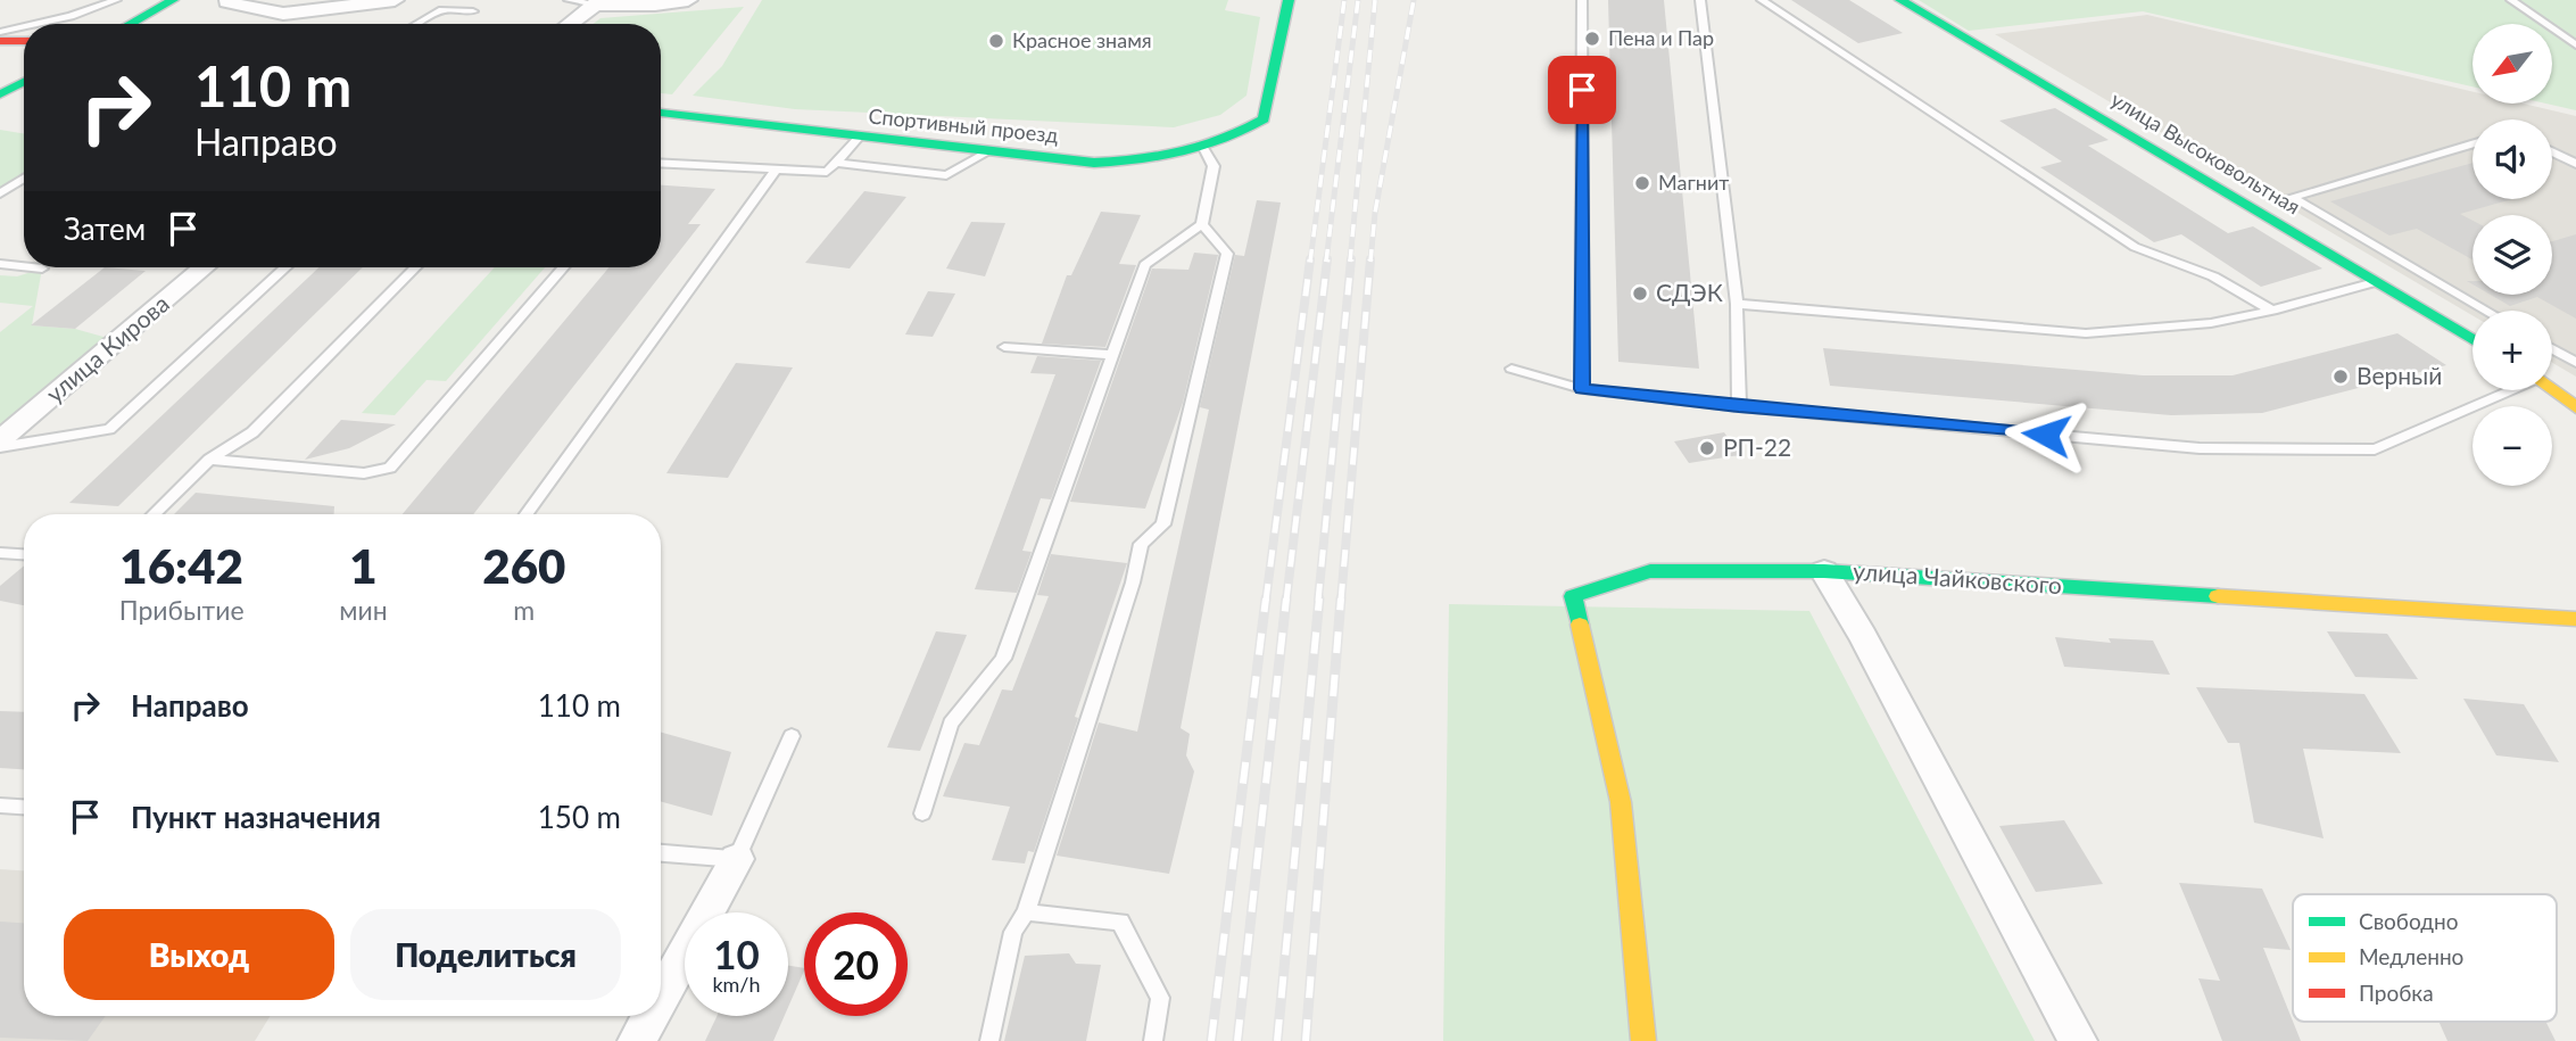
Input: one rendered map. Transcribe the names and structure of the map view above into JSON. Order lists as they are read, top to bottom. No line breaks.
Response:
{"streets":{"street":["Спортивный проезд","улица Высоковольтная","улица Кирова","улица Чайковского"]},"places":["Пена и Пар","Красное знамя","Магнит","СДЭК","Верный","РП-22"],"legend":["Свободно","Медленно","Пробка"],"north":"bottom left","page":{"map_buttons":["+","−"],"turn":["110 m","Направо"],"then":"Затем","eta":["16:42","Прибытие","1","мин","260","m"],"list":[{"name":"Направо","value":"110 m"},{"name":"Пункт назначения","value":"150 m"}],"buttons":["Выход","Поделиться"],"speed":"10 km/h","limit":"20"}}
